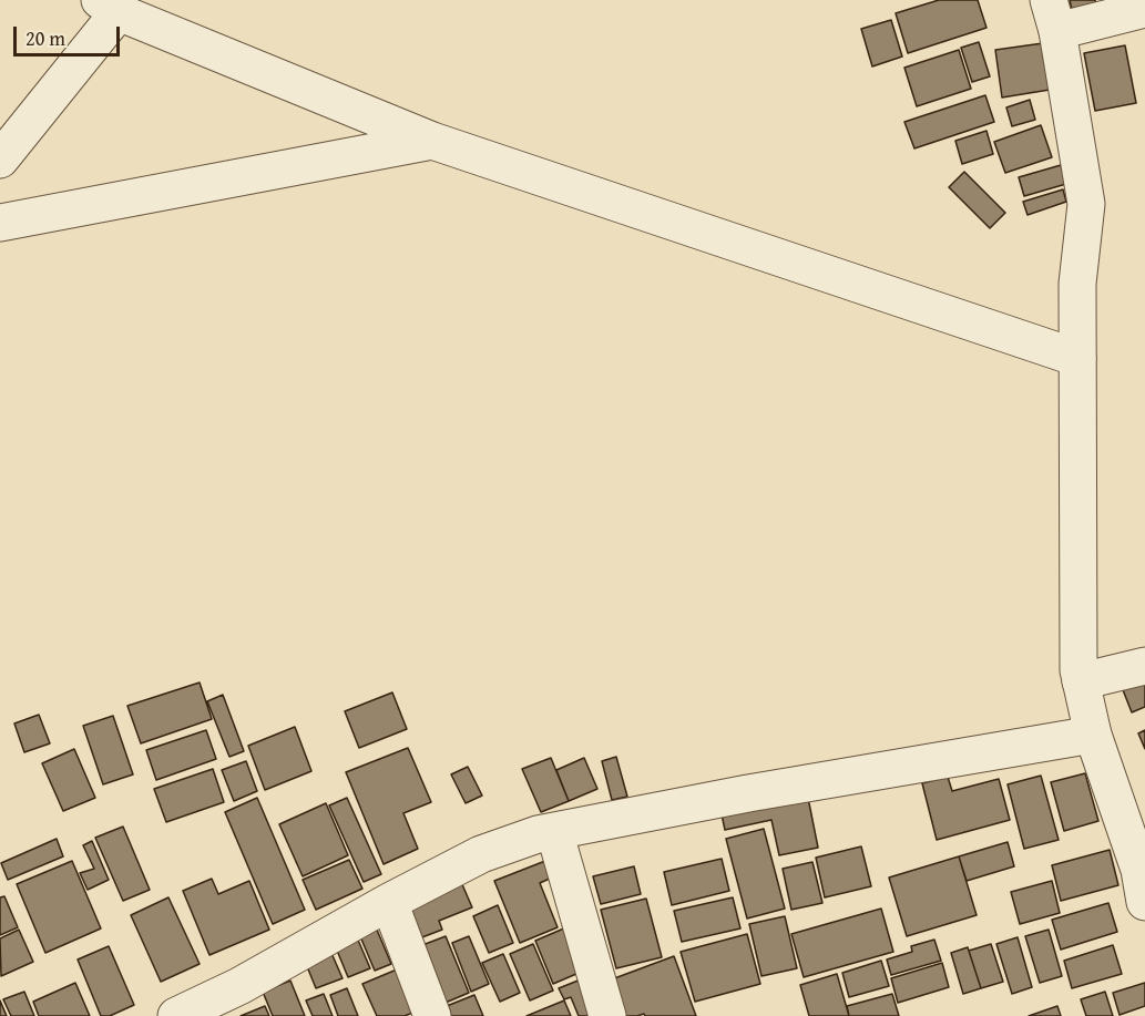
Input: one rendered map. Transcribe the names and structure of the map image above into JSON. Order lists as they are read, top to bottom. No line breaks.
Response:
{"scale_bar":"20 m"}
